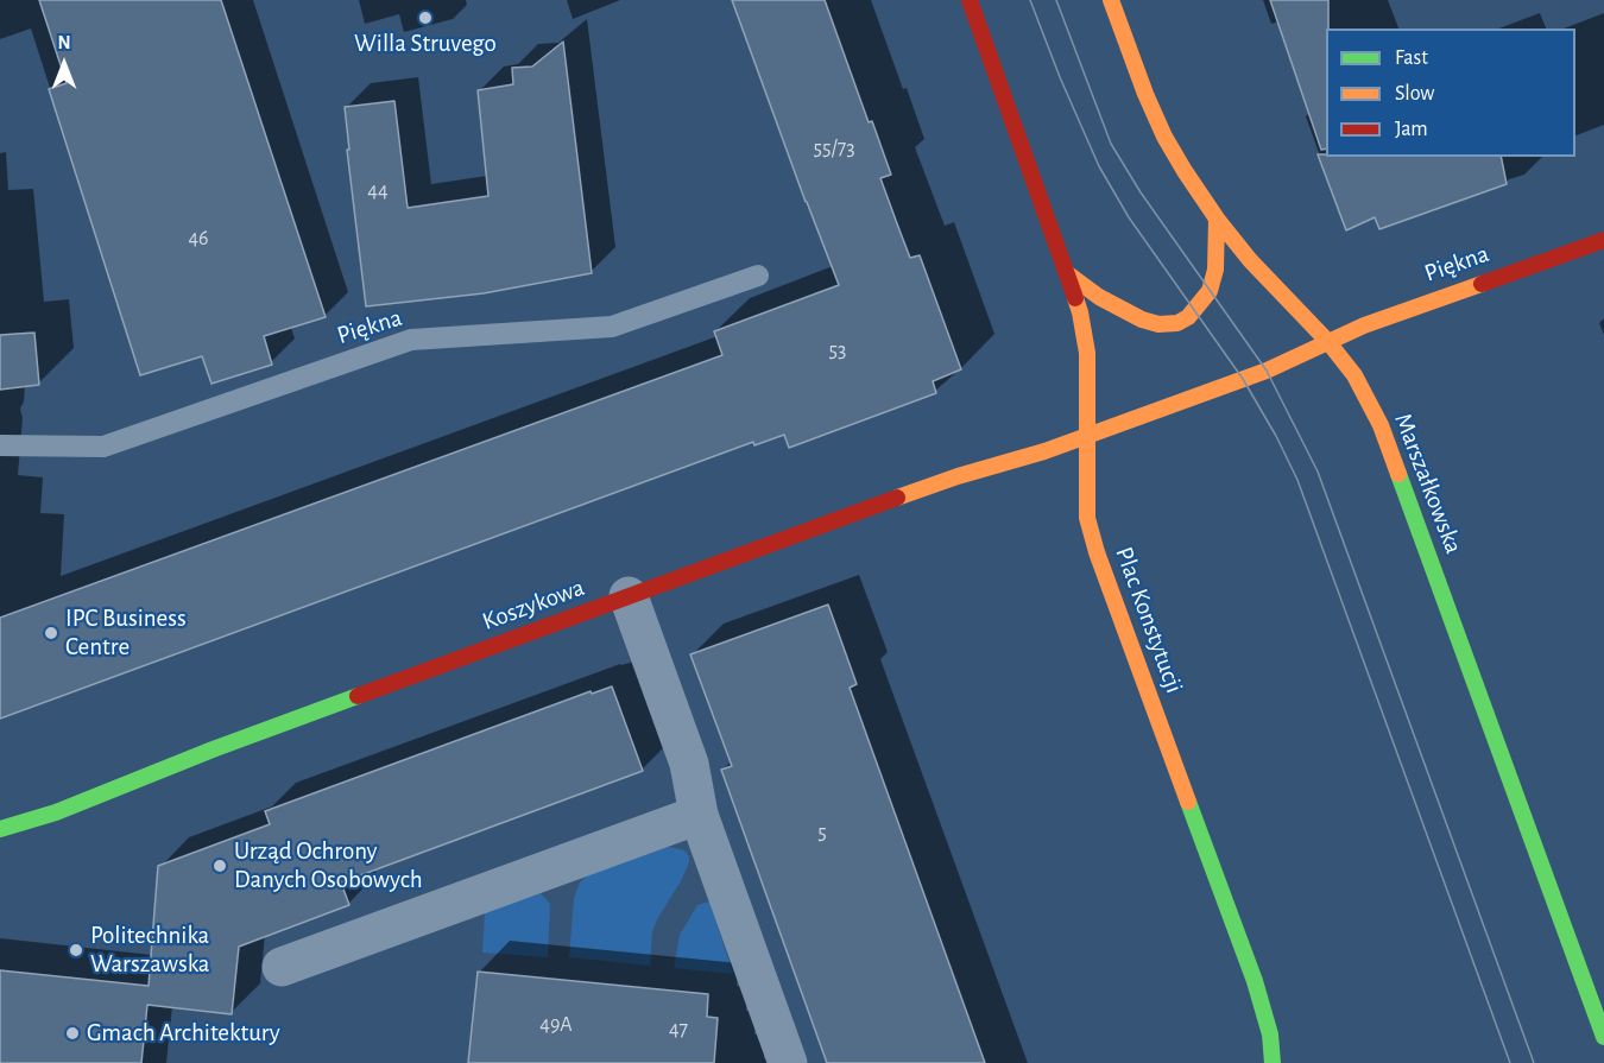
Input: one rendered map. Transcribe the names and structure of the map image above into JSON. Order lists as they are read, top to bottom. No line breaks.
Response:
{"streets":{"main road":["Piękna","Marszałkowska","Koszykowa","Plac Konstytucji"]},"crossings":[["Piękna","Marszałkowska"],["Koszykowa","Plac Konstytucji"]],"places":["Willa Struvego","IPC Business Centre","Urząd Ochrony Danych Osobowych","Politechnika Warszawska","Gmach Architektury"],"house_numbers":["55/73","44","46","53","5","49A","47"],"legend":["Fast","Slow","Jam"],"north":"top"}
